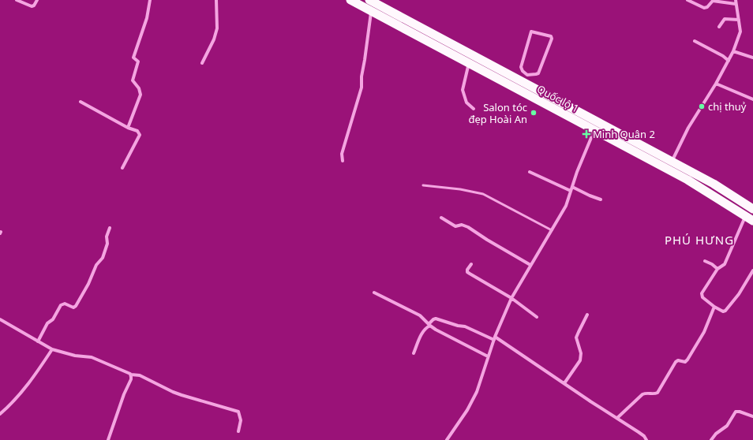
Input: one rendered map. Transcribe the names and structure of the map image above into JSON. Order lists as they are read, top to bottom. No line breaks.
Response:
{"streets":{"highway":["Quốc lộ 1"]},"districts":["PHÚ HƯNG"],"places":{"other":["chị thuỷ","Salon tóc đẹp Hoài An"],"health":["Minh Quân 2"]}}
